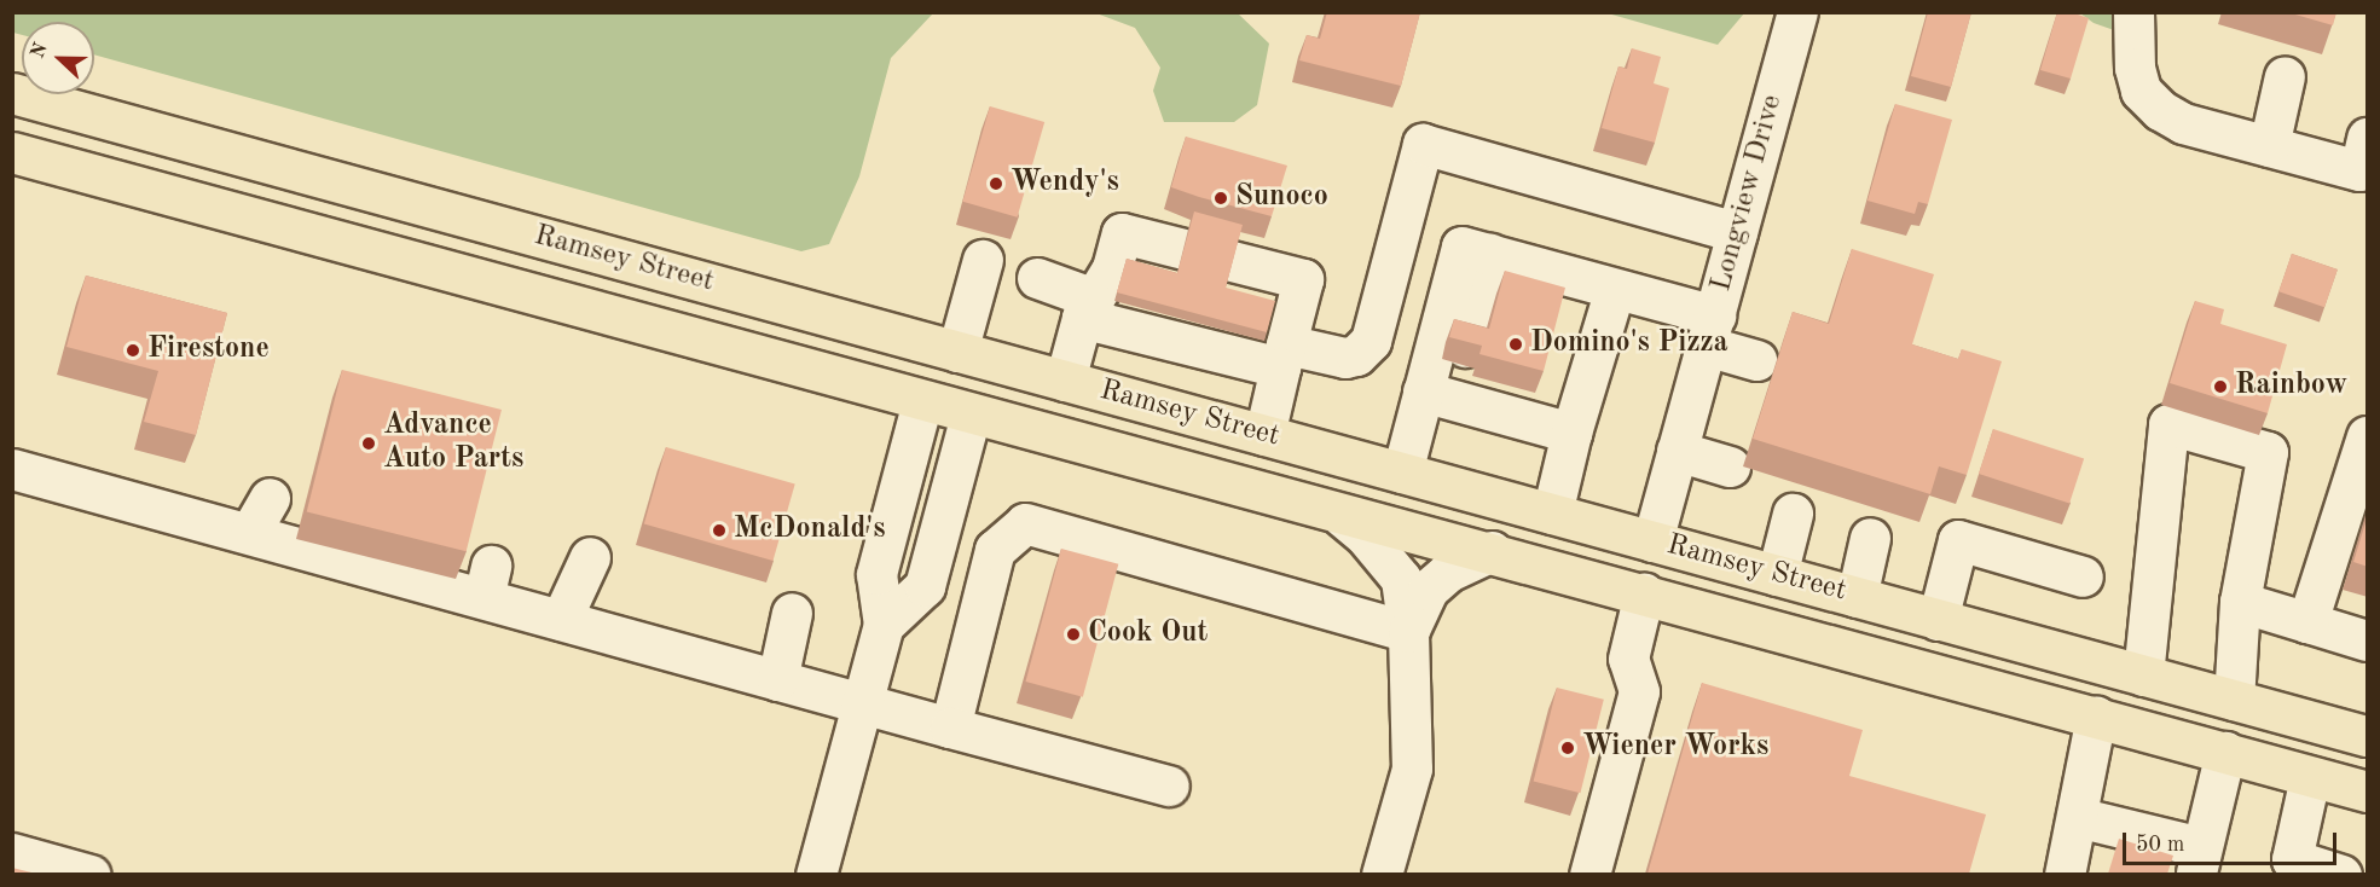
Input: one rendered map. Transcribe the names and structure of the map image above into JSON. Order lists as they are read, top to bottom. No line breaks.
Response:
{"streets":{"main road":["Ramsey Street"],"street":["Longview Drive"]},"crossings":[["Longview Drive","Ramsey Street"]],"places":["Wendy's","Sunoco","Domino's Pizza","Firestone","Rainbow","Advance Auto Parts","McDonald's","Cook Out","Wiener Works"],"scale_bar":"50 m","north":"left"}
